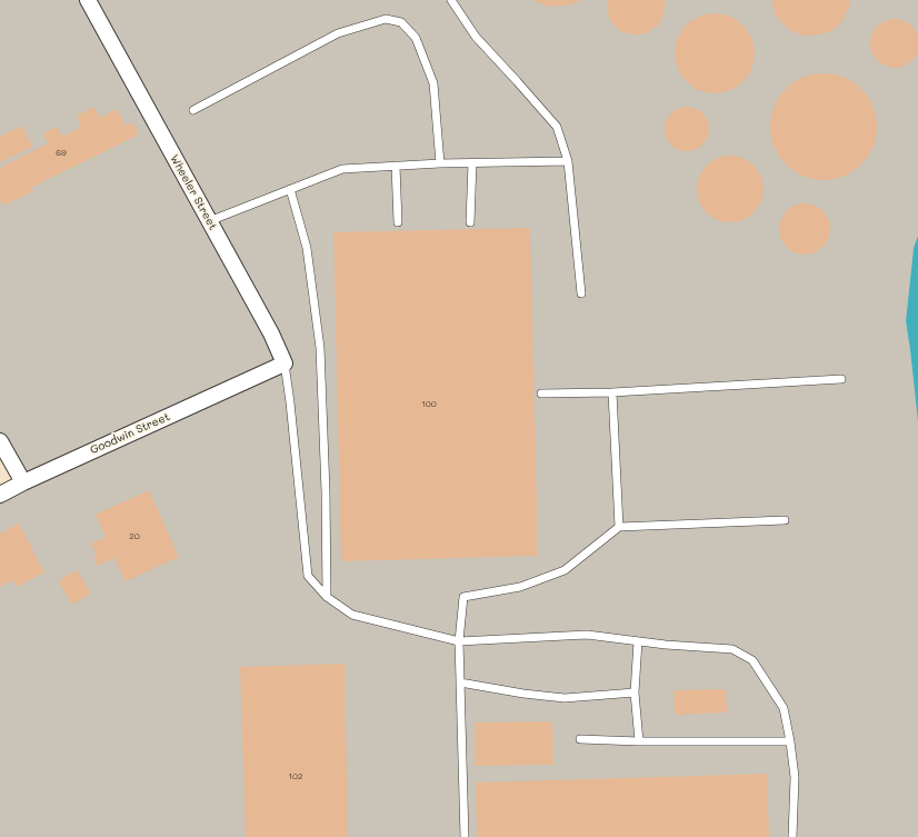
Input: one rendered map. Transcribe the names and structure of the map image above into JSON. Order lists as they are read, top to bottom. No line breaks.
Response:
{"streets":{"street":["Wheeler Street","Goodwin Street"]},"crossings":[["Wheeler Street","Goodwin Street"]],"house_numbers":["69","100","20","102"]}
